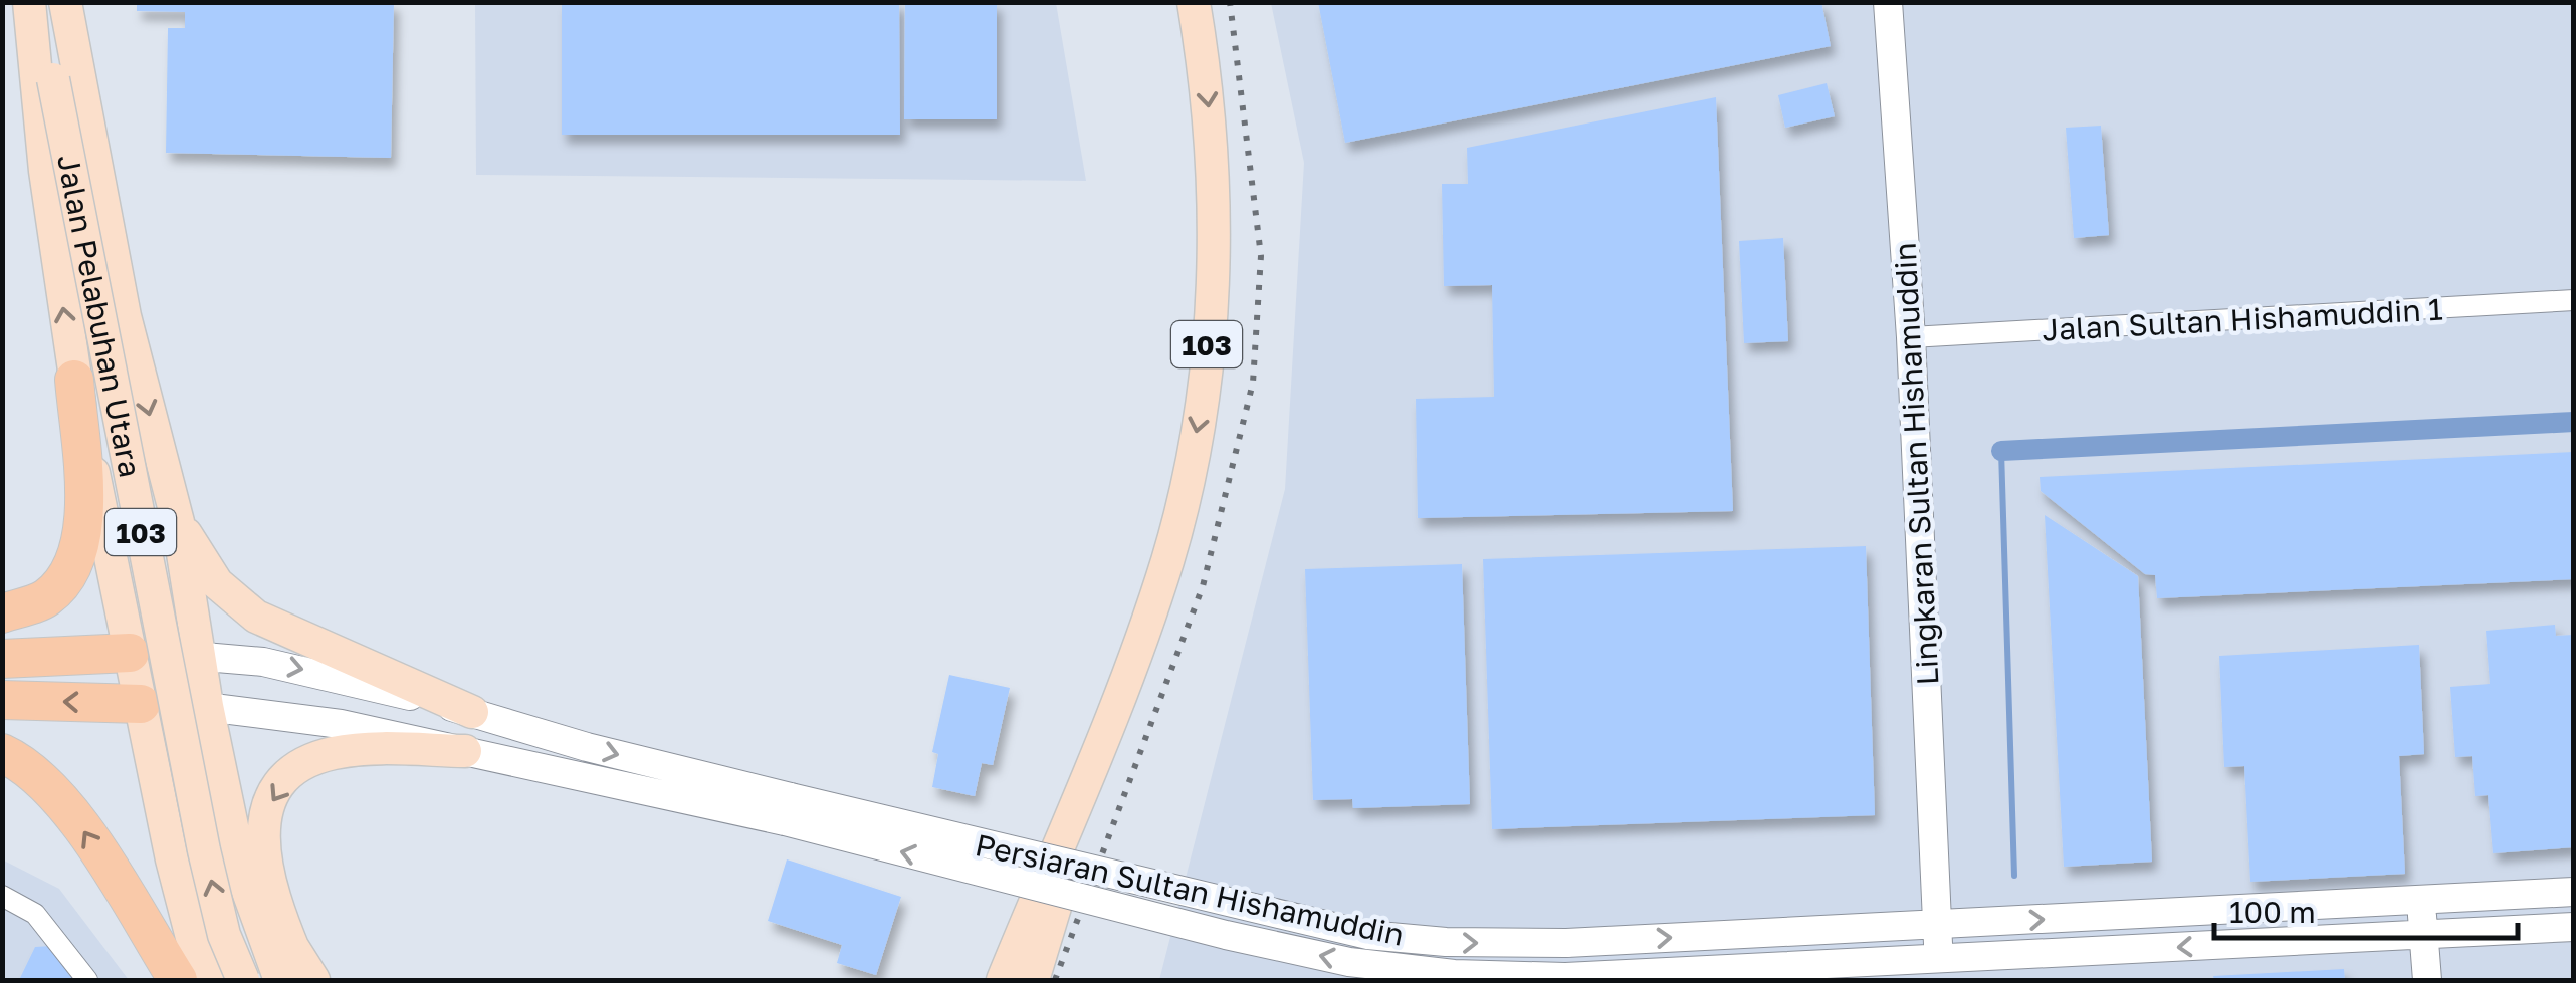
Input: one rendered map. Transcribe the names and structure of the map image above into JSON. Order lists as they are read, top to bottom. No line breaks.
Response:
{"streets":{"main road":["Jalan Pelabuhan Utara","103"],"street":["Jalan Sultan Hishamuddin 1","Lingkaran Sultan Hishamuddin","Persiaran Sultan Hishamuddin"]},"crossings":[["Jalan Sultan Hishamuddin 1","Lingkaran Sultan Hishamuddin"],["Lingkaran Sultan Hishamuddin","Persiaran Sultan Hishamuddin"]],"scale_bar":"100 m"}
